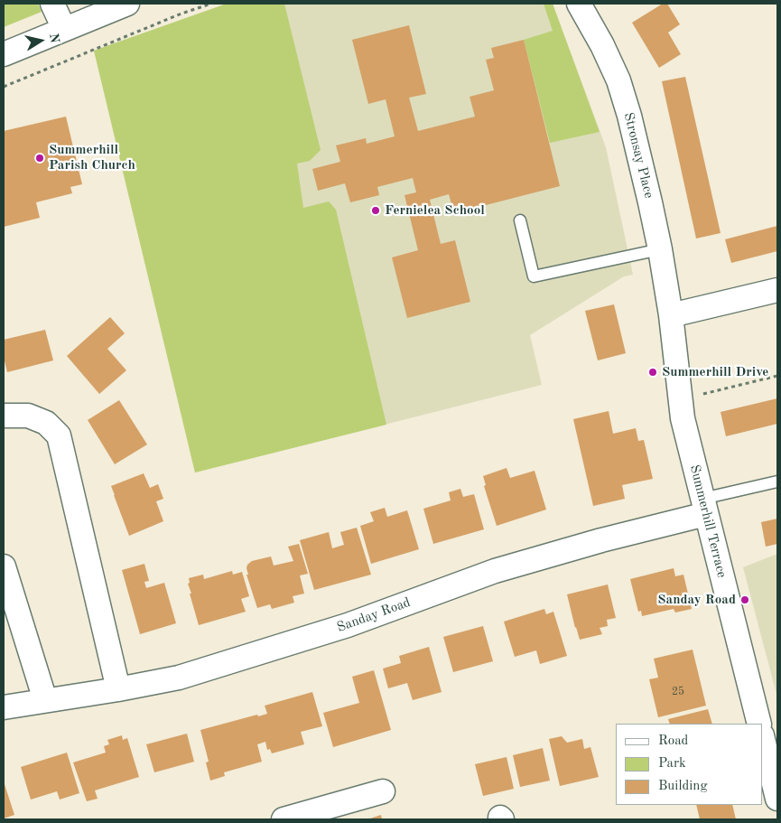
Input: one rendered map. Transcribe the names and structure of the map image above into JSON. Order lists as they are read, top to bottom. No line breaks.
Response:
{"streets":{"street":["Stronsay Place","Summerhill Terrace","Sanday Road"]},"crossings":[["Stronsay Place","Summerhill Terrace"],["Summerhill Terrace","Sanday Road"]],"places":["Summerhill Parish Church","Fernielea School","Summerhill Drive","Sanday Road"],"house_numbers":["25"],"legend":["Road","Park","Building"],"north":"right"}
